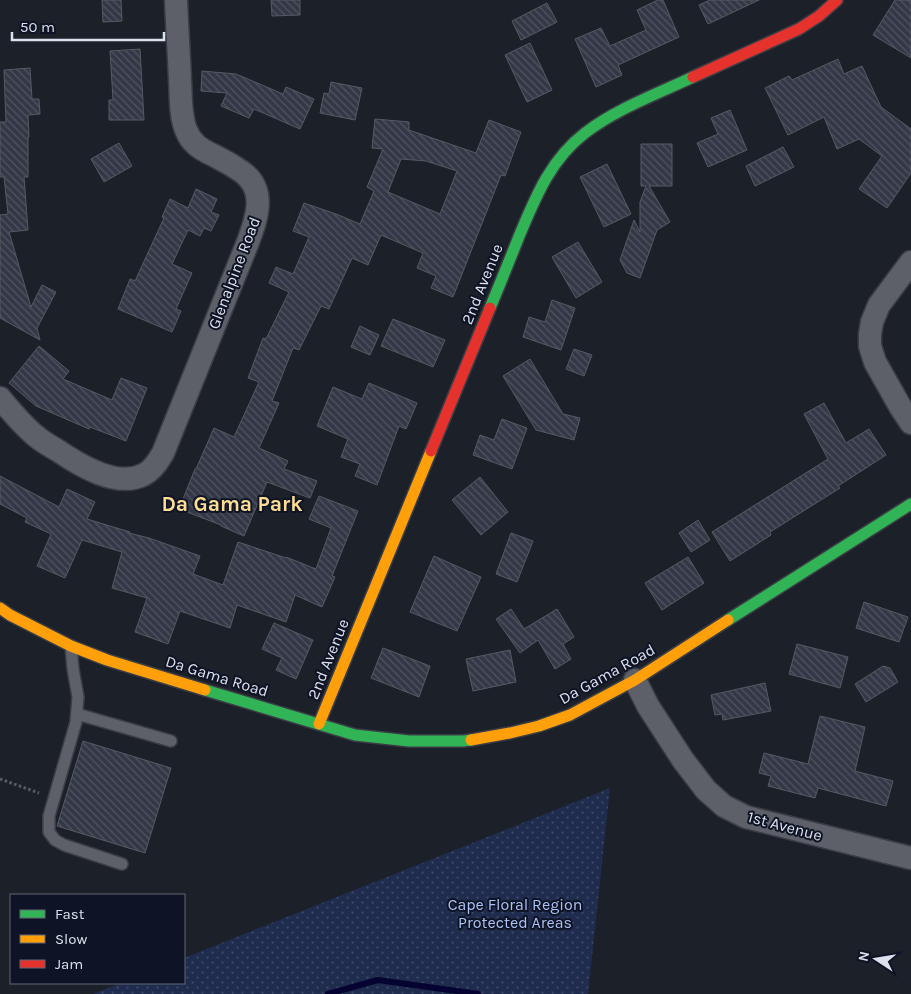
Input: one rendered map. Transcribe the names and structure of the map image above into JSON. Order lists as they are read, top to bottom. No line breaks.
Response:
{"streets":{"street":["Glenalpine Road","2nd Avenue","Da Gama Road","1st Avenue"]},"crossings":[["2nd Avenue","Da Gama Road"],["Da Gama Road","1st Avenue"]],"districts":["Da Gama Park"],"parks":["Cape Floral Region Protected Areas"],"legend":["Fast","Slow","Jam"],"scale_bar":"50 m","north":"left"}
